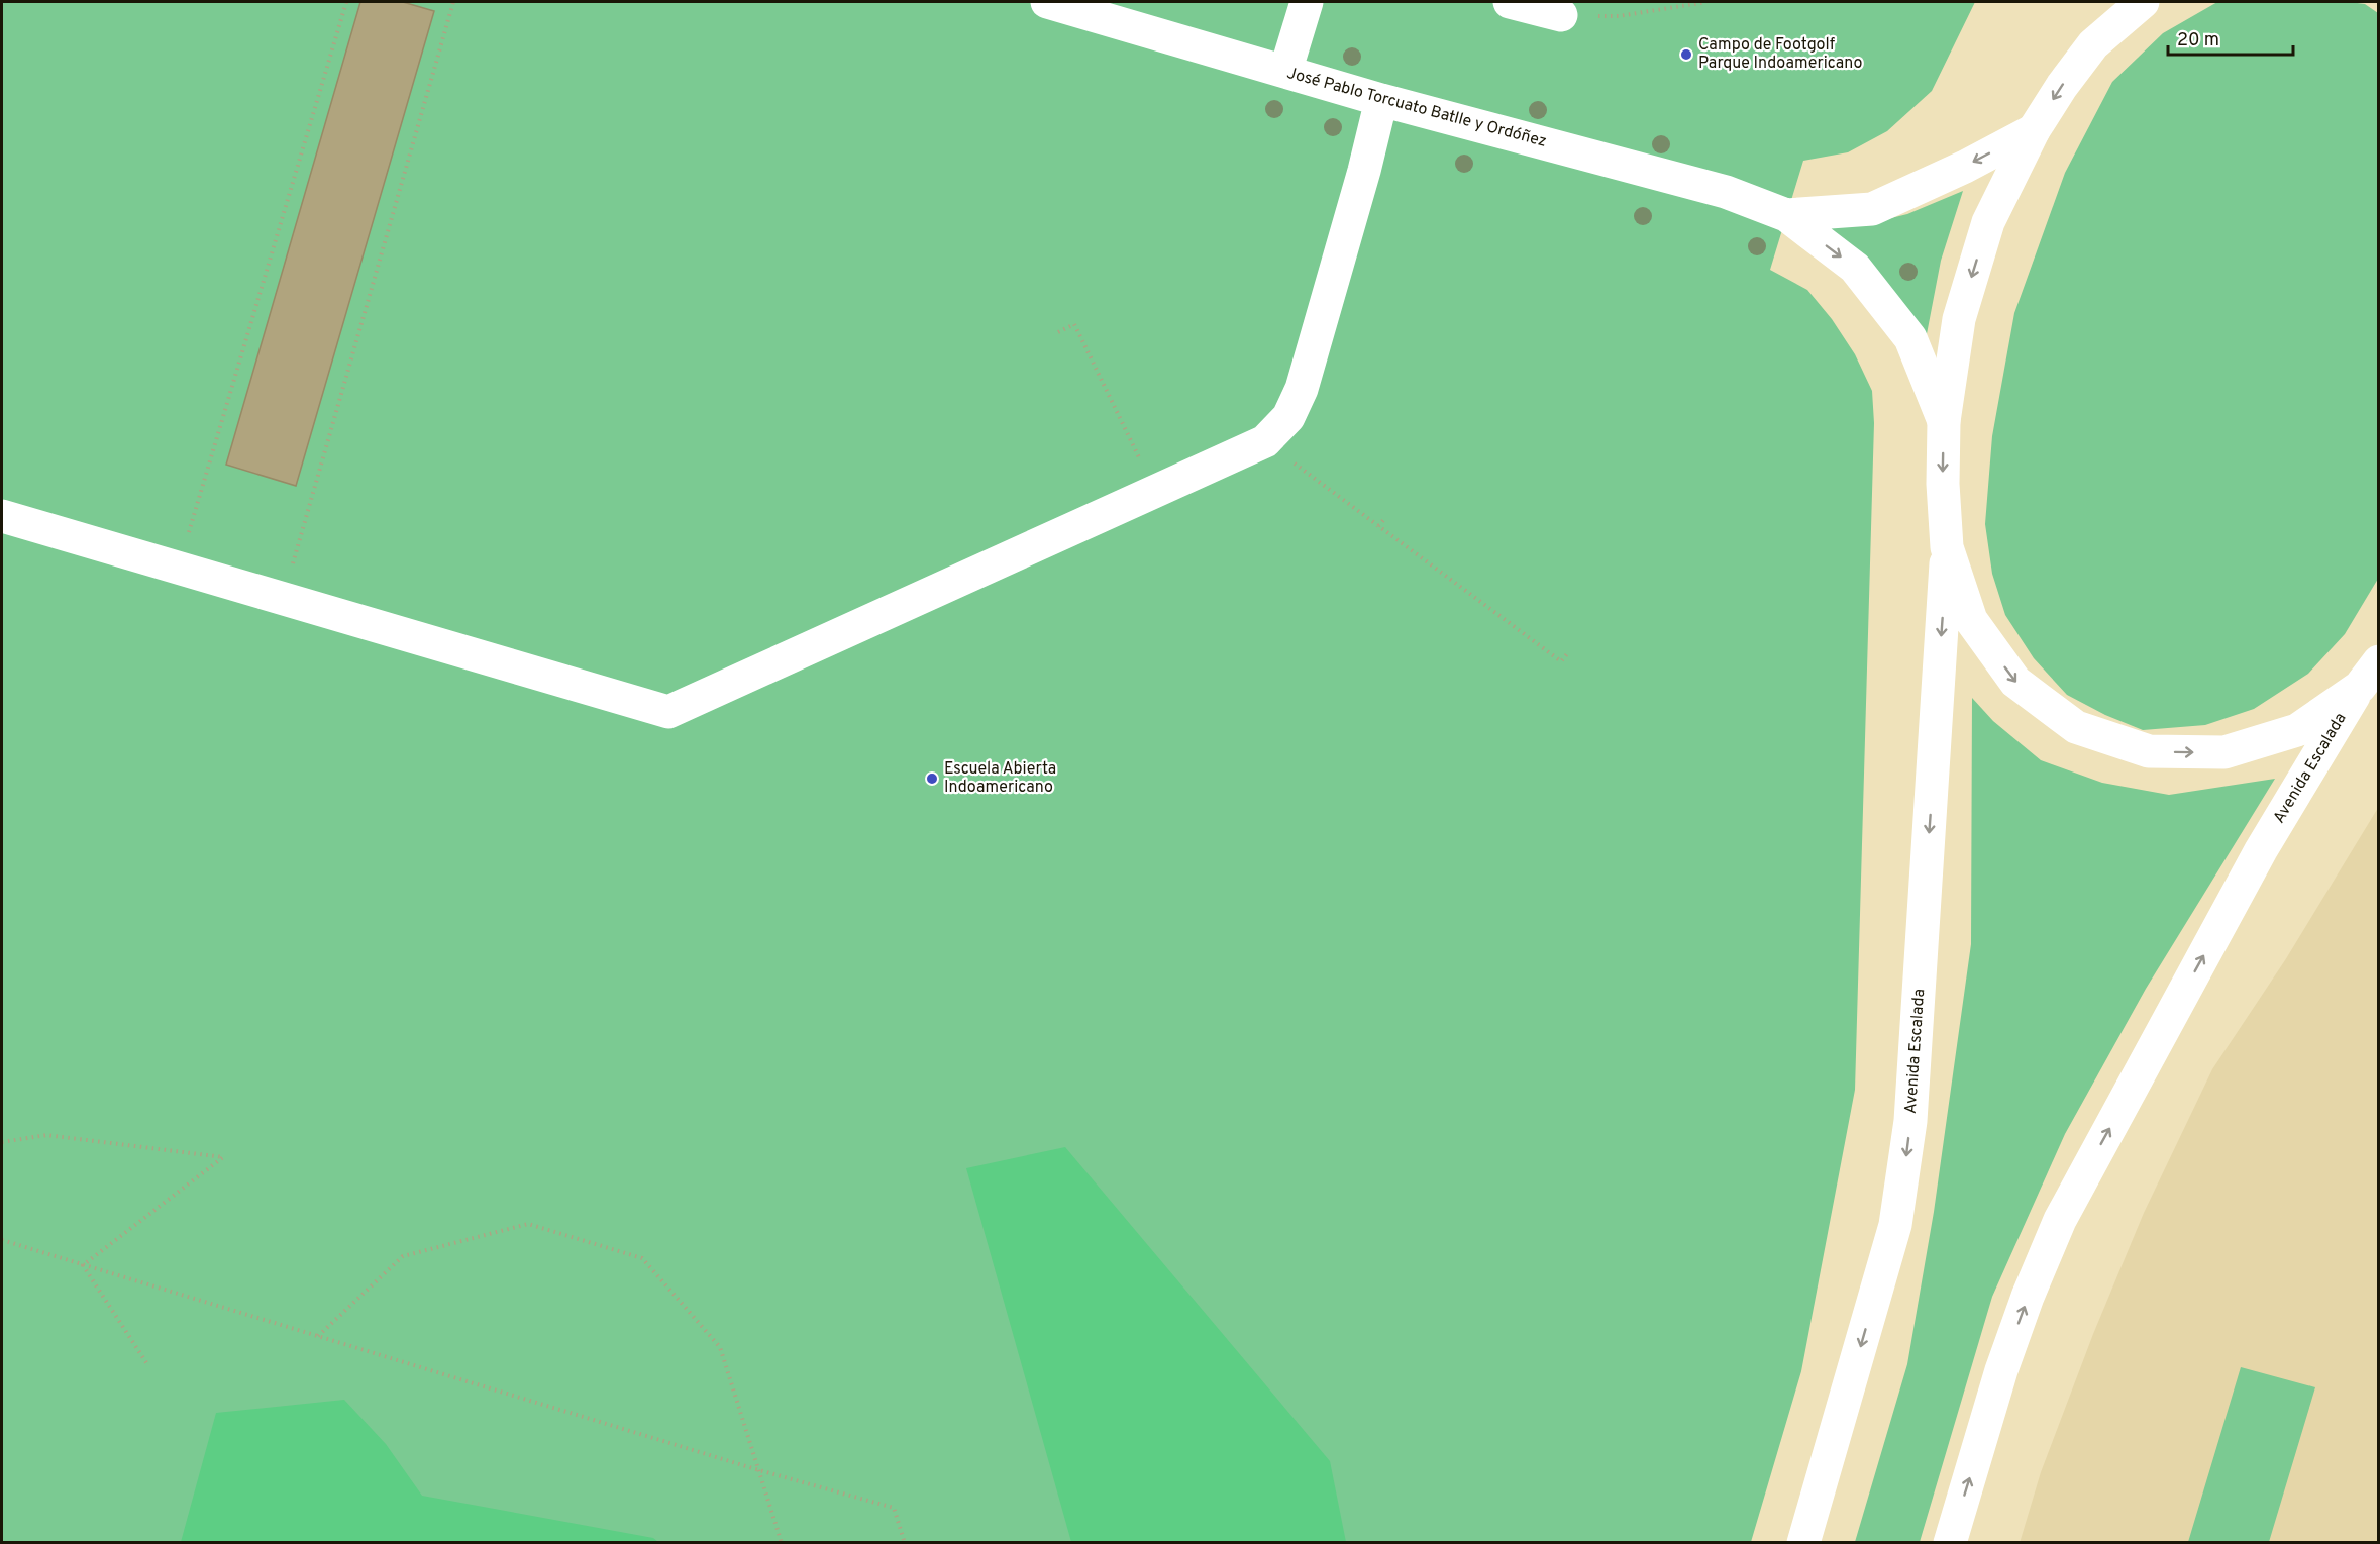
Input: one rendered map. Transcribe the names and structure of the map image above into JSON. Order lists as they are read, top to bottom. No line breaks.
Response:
{"streets":{"main road":["José Pablo Torcuato Batlle y Ordóñez","Avenida Escalada"]},"places":["Campo de Footgolf Parque Indoamericano","Escuela Abierta Indoamericano"],"scale_bar":"20 m"}
